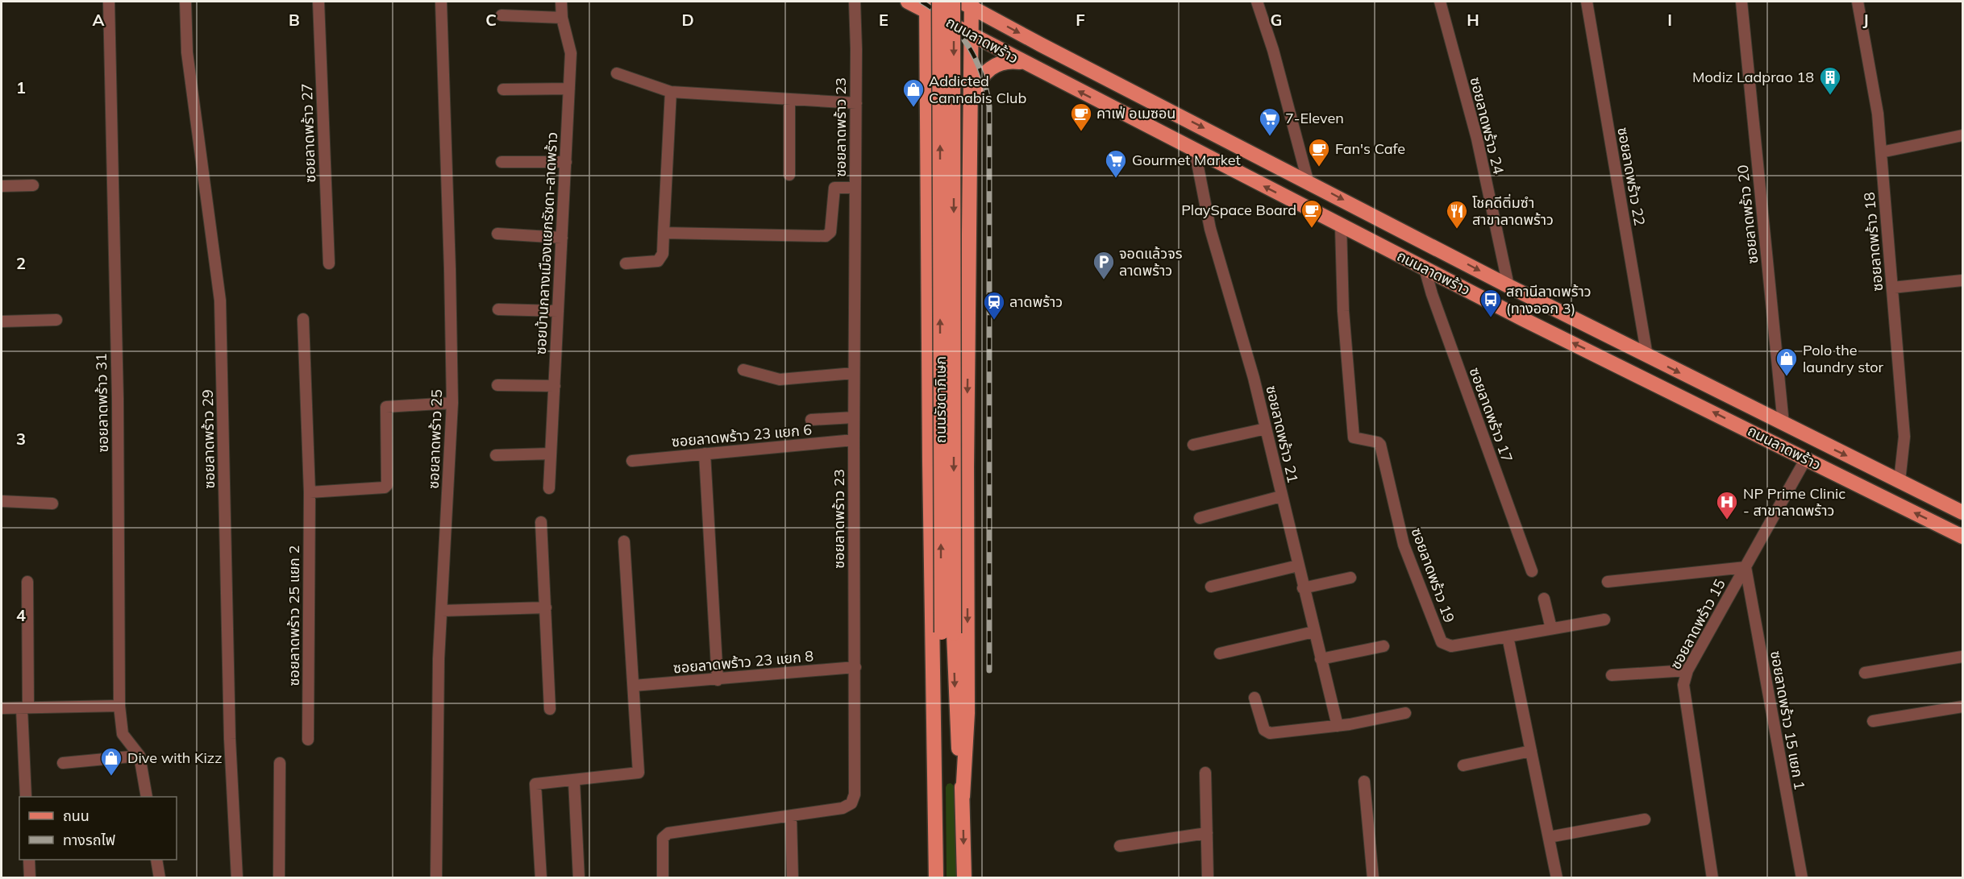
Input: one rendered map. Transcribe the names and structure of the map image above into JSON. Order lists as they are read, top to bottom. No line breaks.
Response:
{"streets":{"main road":["ถนนลาดพร้าว","ถนนรัชดาภิเษก"],"street":["ซอยลาดพร้าว 24","ซอยลาดพร้าว 23","ซอยลาดพร้าว 27","ซอยลาดพร้าว 22","ซอยลาดพร้าว 20","ซอยลาดพร้าว 18","ซอยบ้านกลางเมืองแยกรัชดา-ลาดพร้าว","ซอยลาดพร้าว 31","ซอยลาดพร้าว 17","ซอยลาดพร้าว 21","ซอยลาดพร้าว 23 แยก 6","ซอยลาดพร้าว 29","ซอยลาดพร้าว 25","ซอยลาดพร้าว 19","ซอยลาดพร้าว 25 แยก 2","ซอยลาดพร้าว 15","ซอยลาดพร้าว 23 แยก 8","ซอยลาดพร้าว 15 แยก 1"]},"crossings":[["ถนนลาดพร้าว","ซอยลาดพร้าว 24"],["ถนนลาดพร้าว","ซอยลาดพร้าว 22"],["ถนนลาดพร้าว","ซอยลาดพร้าว 20"],["ถนนลาดพร้าว","ซอยลาดพร้าว 18"],["ถนนลาดพร้าว","ถนนรัชดาภิเษก"],["ถนนลาดพร้าว","ซอยลาดพร้าว 17"],["ถนนลาดพร้าว","ซอยลาดพร้าว 21"],["ถนนลาดพร้าว","ซอยลาดพร้าว 19"],["ถนนลาดพร้าว","ซอยลาดพร้าว 15"],["ซอยลาดพร้าว 23","ซอยลาดพร้าว 23 แยก 6"],["ซอยลาดพร้าว 23","ซอยลาดพร้าว 23 แยก 8"],["ซอยลาดพร้าว 15","ซอยลาดพร้าว 15 แยก 1"]],"places":{"building":["Modiz Ladprao 18"],"shop":["Addicted Cannabis Club","Polo the laundry stor","Dive with Kizz"],"cafe":["คาเฟ่ อเมซอน","Fan's Cafe","PlaySpace Board"],"supermarket":["7-Eleven","Gourmet Market"],"restaurant":["โชคดีติ่มซำ สาขาลาดพร้าว"],"parking":["จอดแล้วจร ลาดพร้าว"],"bus stop":["สถานีลาดพร้าว (ทางออก 3)"],"station":["ลาดพร้าว"],"hospital":["NP Prime Clinic - สาขาลาดพร้าว"]},"legend":["ถนน","ทางรถไฟ"],"grid":{"columns":["A","B","C","D","E","F","G","H","I","J"],"rows":["1","2","3","4"]}}
